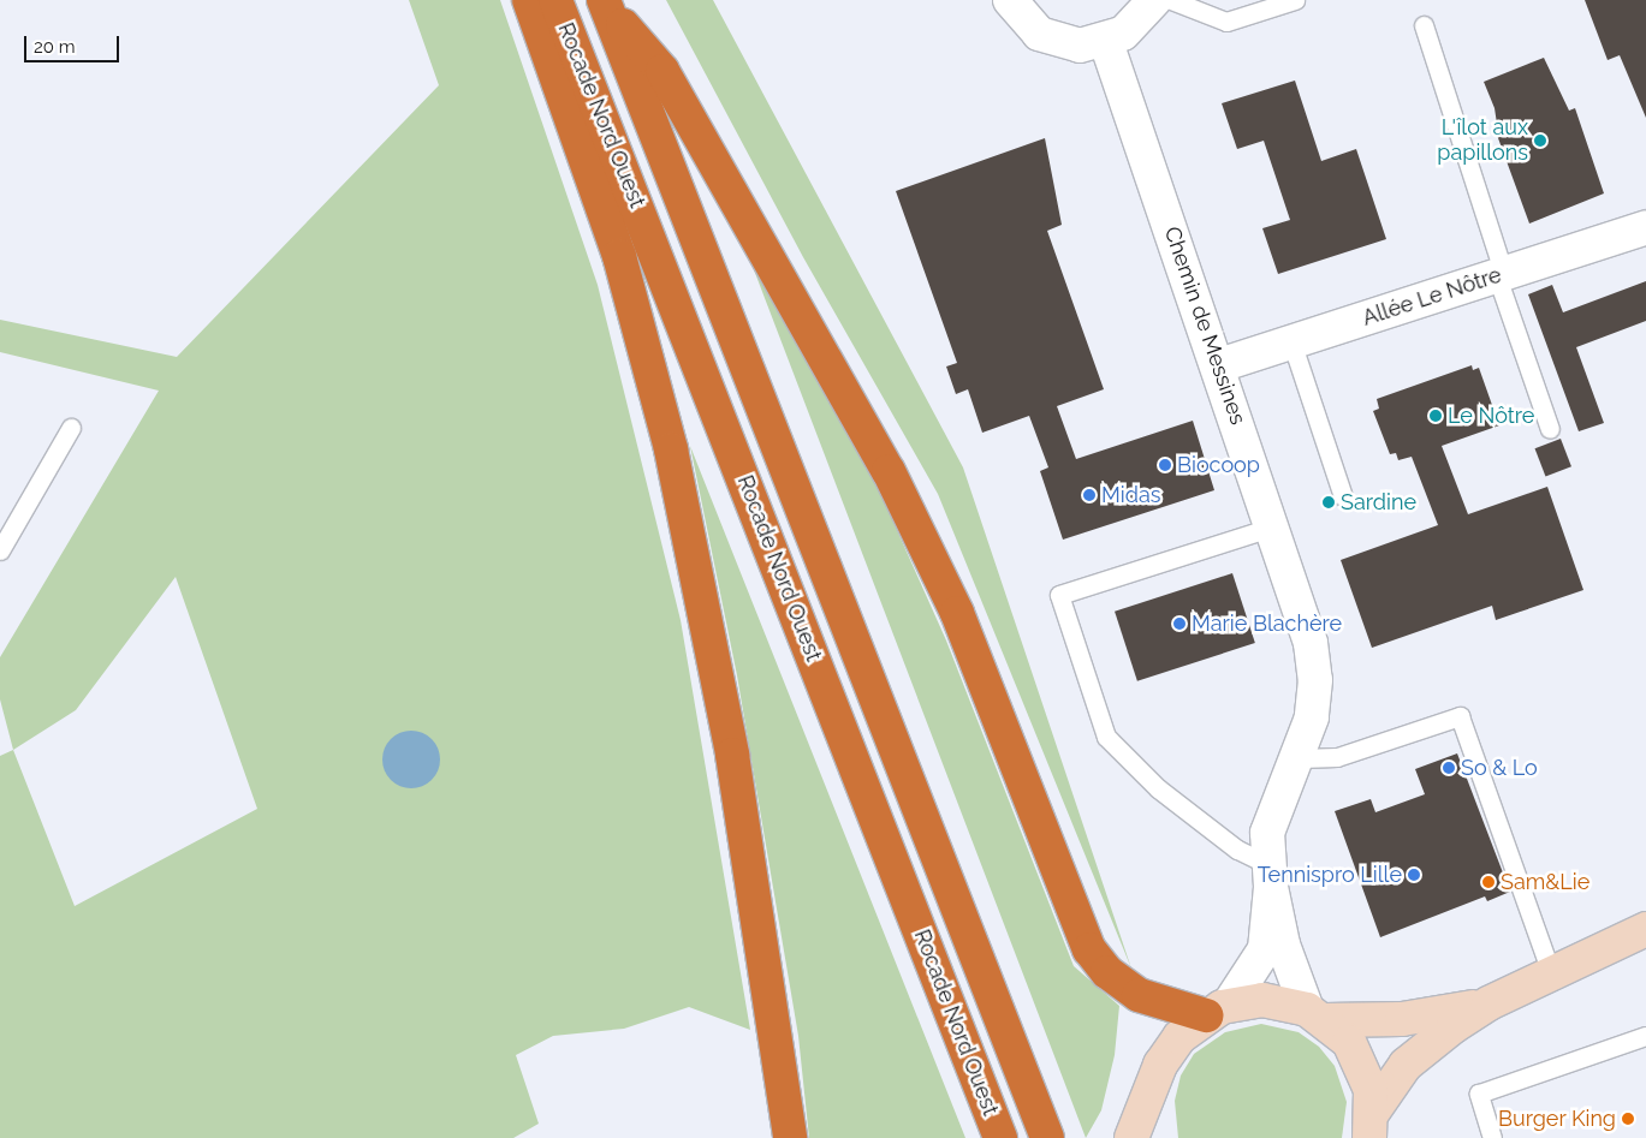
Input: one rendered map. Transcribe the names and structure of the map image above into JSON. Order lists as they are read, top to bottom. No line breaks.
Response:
{"streets":{"highway":["Rocade Nord Ouest"],"street":["Allée Le Nôtre","Chemin de Messines"]},"crossings":[["Allée Le Nôtre","Chemin de Messines"]],"places":["L'îlot aux papillons","Le Nôtre","Biocoop","Midas","Sardine","Marie Blachère","So & Lo","Tennispro Lille","Sam&Lie","Burger King"],"scale_bar":"20 m"}
